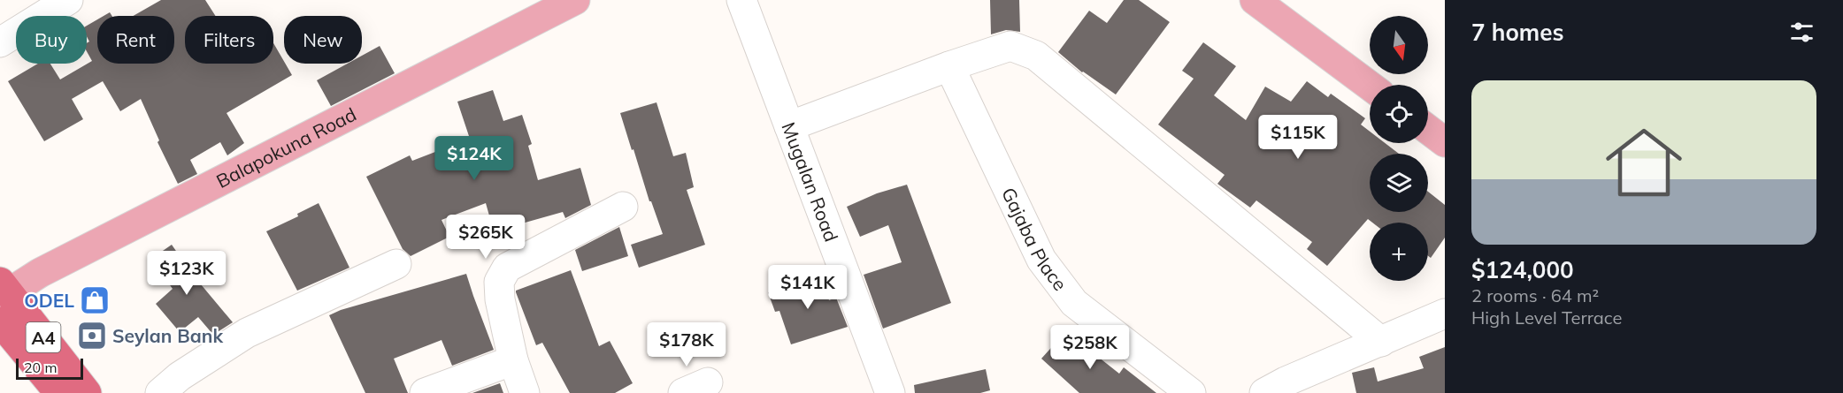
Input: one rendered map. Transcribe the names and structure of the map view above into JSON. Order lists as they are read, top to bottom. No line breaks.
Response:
{"streets":{"highway":["A4"],"main road":["Balapokuna Road"],"street":["Mugalan Road","Gajaba Place"]},"crossings":[["Balapokuna Road","A4"]],"places":{"shop":["ODEL"],"bank":["Seylan Bank"]},"scale_bar":"20 m","north":"bottom","page":{"heading":"7 homes","map_buttons":"+","chip":["Buy","Rent","Filters","New"],"list":[{"name":"$124,000","note":"2 rooms · 64 m² · High Level Terrace"}],"price":["$115K","$124K","$265K","$123K","$141K","$178K","$258K"],"scale":"20 m"}}
